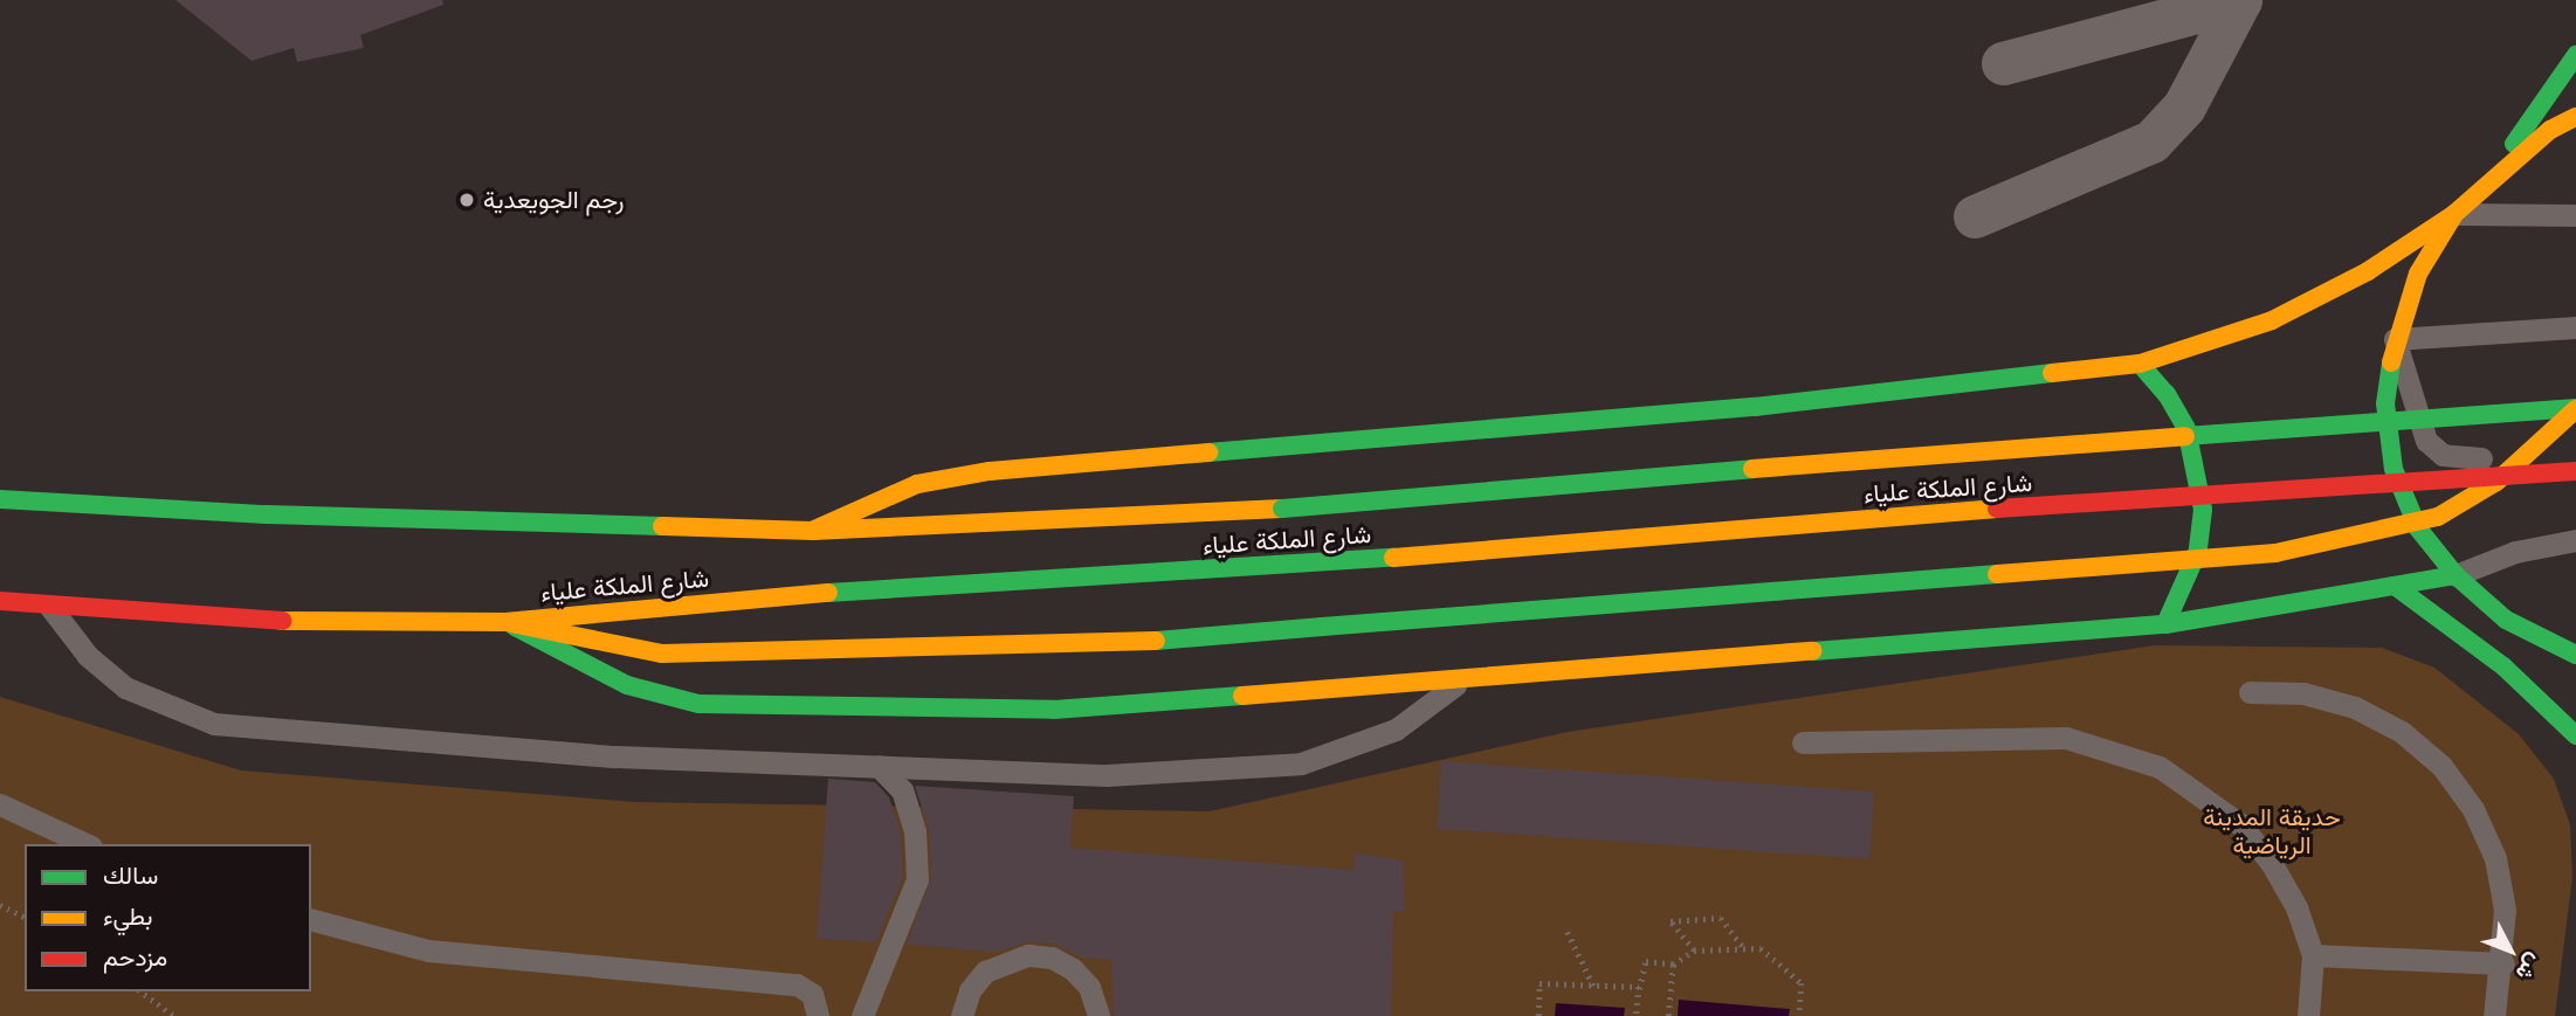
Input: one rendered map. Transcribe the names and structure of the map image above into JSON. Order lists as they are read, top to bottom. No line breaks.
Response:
{"streets":{"main road":["شارع الملكة علياء"]},"parks":["حديقة المدينة الرياضية"],"places":["رجم الجويعدية"],"legend":["سالك","بطيء","مزدحم"],"north":"bottom right"}
